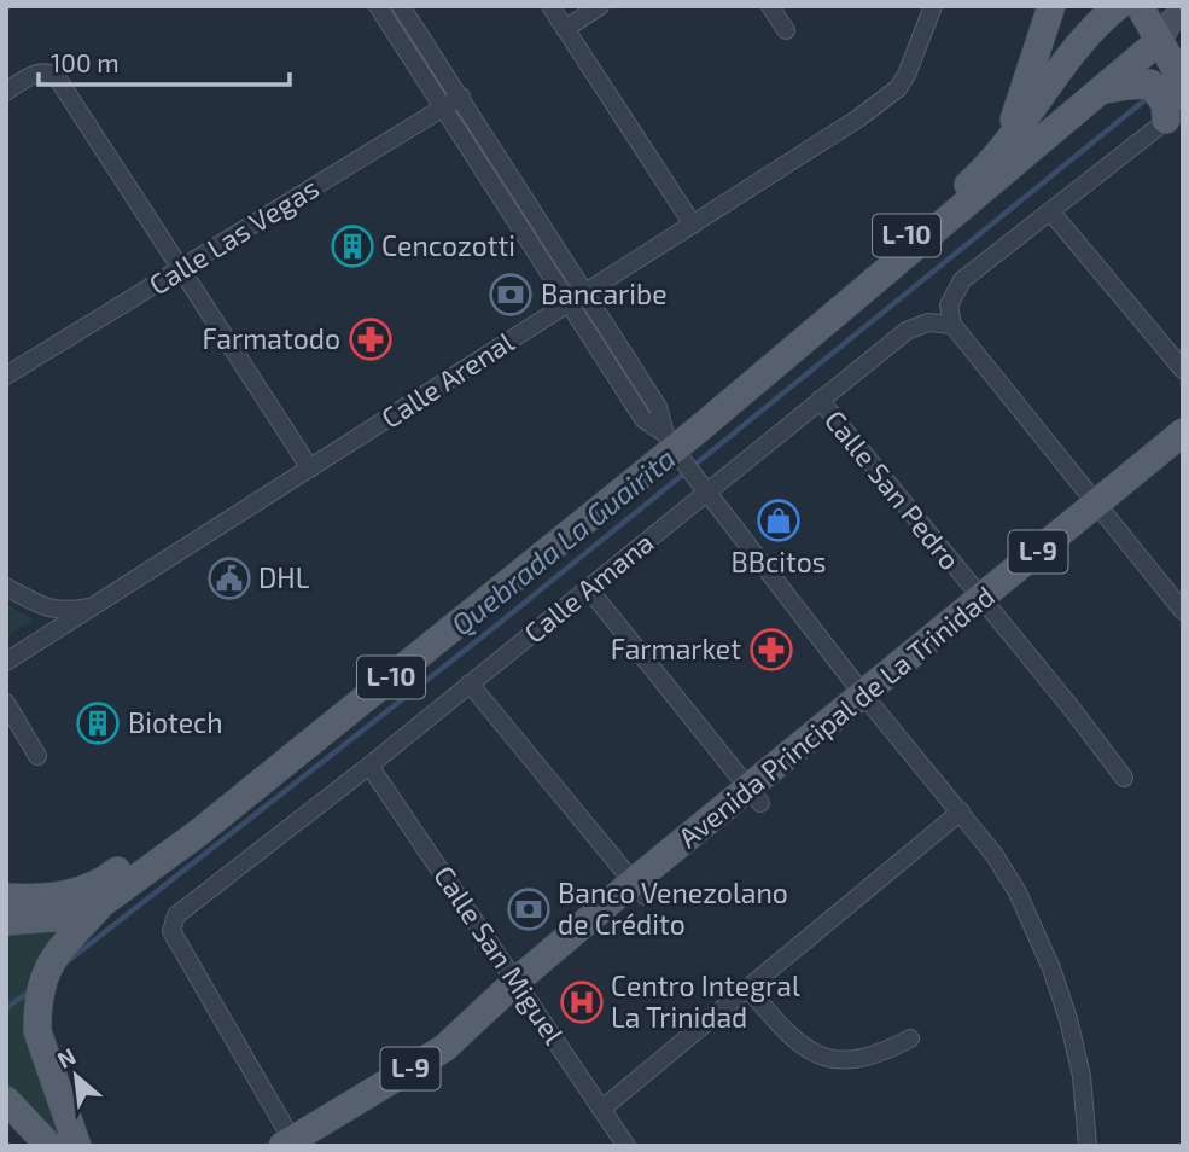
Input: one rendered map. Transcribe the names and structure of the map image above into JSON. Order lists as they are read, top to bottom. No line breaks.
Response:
{"streets":{"main road":["L-10","L-9","Avenida Principal de La Trinidad"],"street":["Calle Las Vegas","Calle Arenal","Calle San Pedro","Calle Amana","Calle San Miguel"]},"crossings":[["Calle San Pedro","Calle Amana"],["Calle San Pedro","Avenida Principal de La Trinidad"],["Calle Amana","Avenida Principal de La Trinidad"],["Calle Amana","Calle San Miguel"],["Avenida Principal de La Trinidad","Calle San Miguel"]],"water":["Quebrada La Guairita"],"places":{"building":["Cencozotti","Biotech"],"bank":["Bancaribe","Banco Venezolano de Crédito"],"pharmacy":["Farmatodo","Farmarket"],"shop":["BBcitos"],"public building":["DHL"],"hospital":["Centro Integral La Trinidad"]},"scale_bar":"100 m","north":"top left"}
